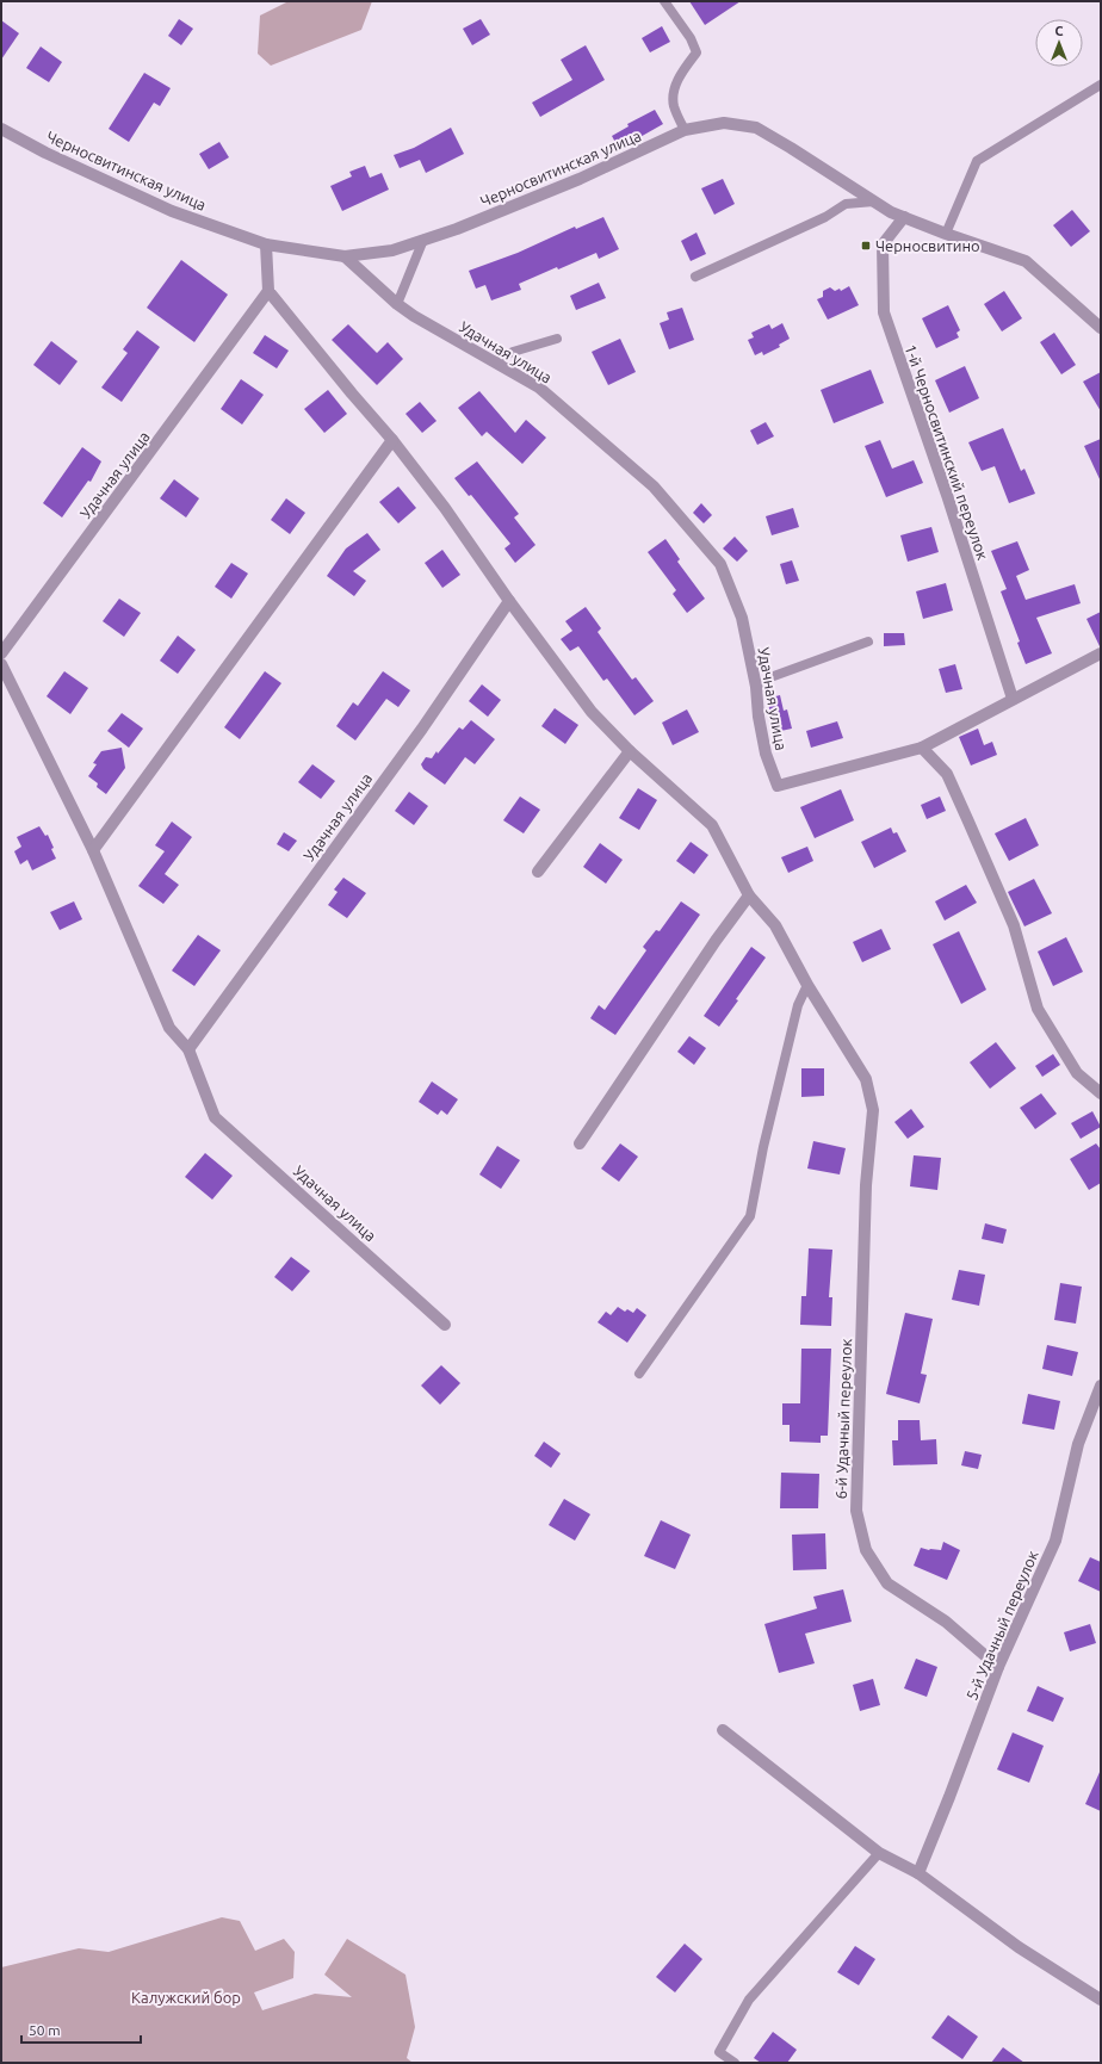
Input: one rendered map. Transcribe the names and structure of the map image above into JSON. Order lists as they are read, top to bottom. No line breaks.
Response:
{"streets":{"street":["Черносвитинская улица","Удачная улица","1-й Черносвитинский переулок","6-й Удачный переулок","5-й Удачный переулок"]},"crossings":[["Черносвитинская улица","Удачная улица"],["Черносвитинская улица","1-й Черносвитинский переулок"],["6-й Удачный переулок","5-й Удачный переулок"]],"parks":["Калужский бор"],"places":{"transit":["Черносвитино"]},"scale_bar":"50 m","north":"top"}
